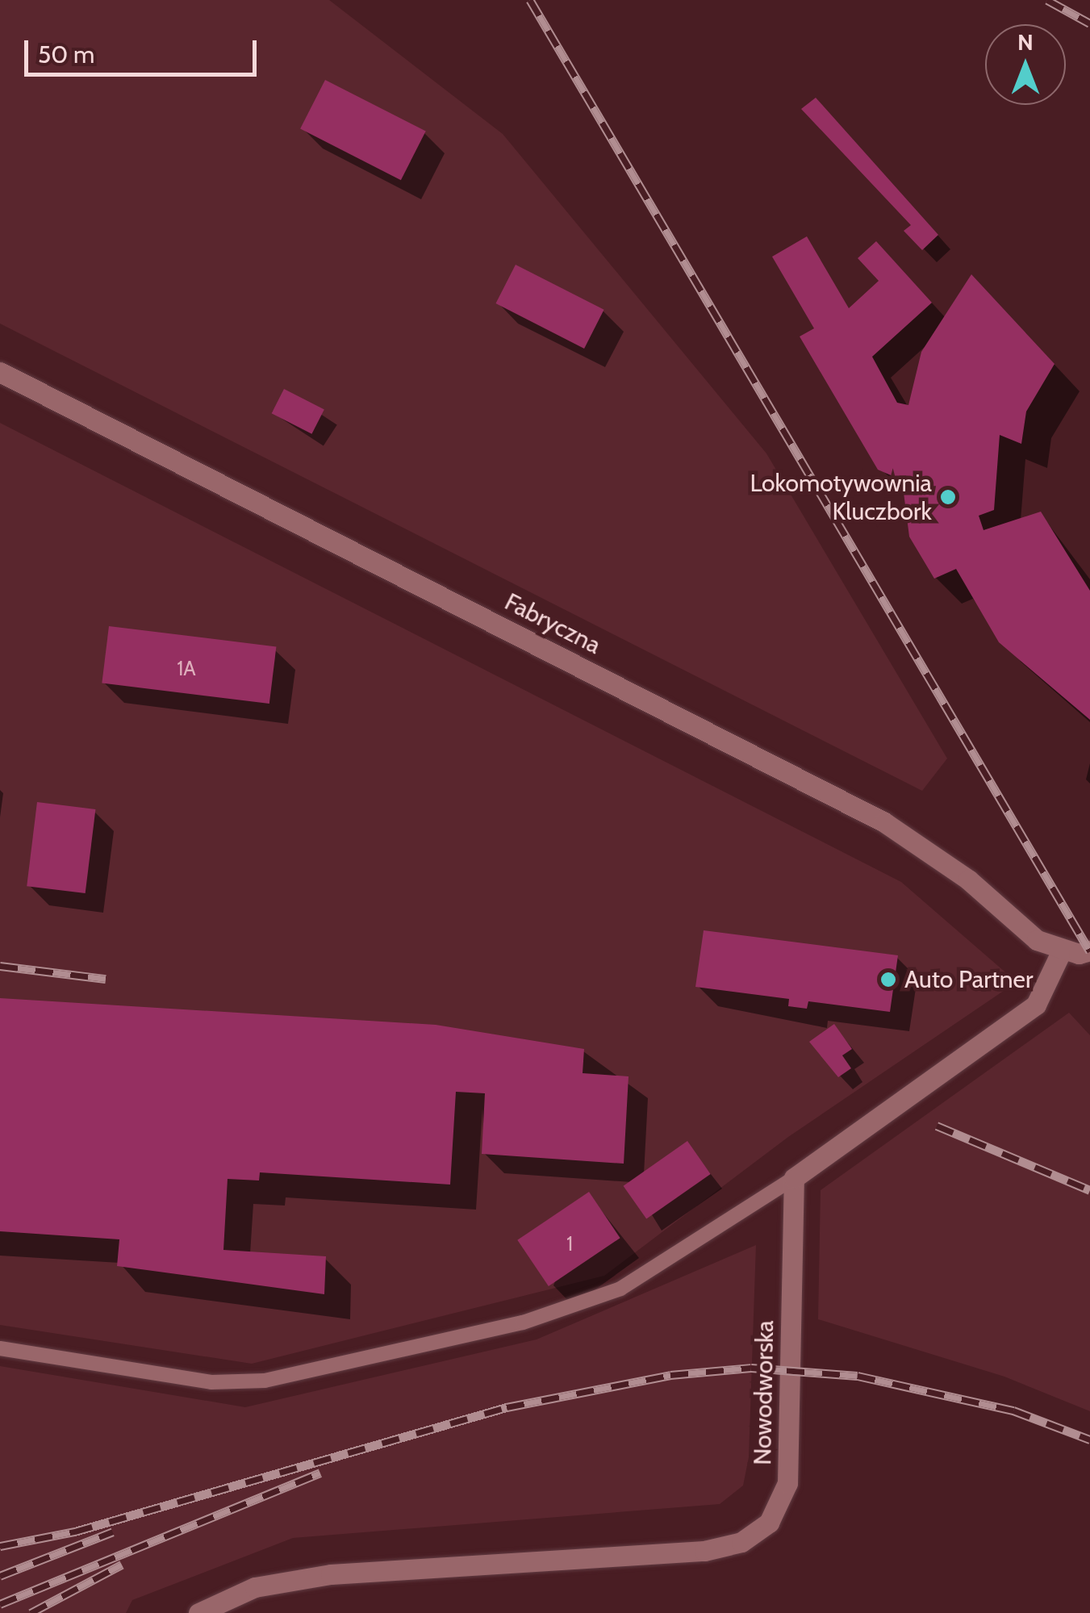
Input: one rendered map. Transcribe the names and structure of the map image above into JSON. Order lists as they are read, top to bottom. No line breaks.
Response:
{"streets":{"street":["Fabryczna","Nowodworska"]},"places":["Lokomotywownia Kluczbork","Auto Partner"],"house_numbers":["1A","1"],"scale_bar":"50 m","north":"top"}
